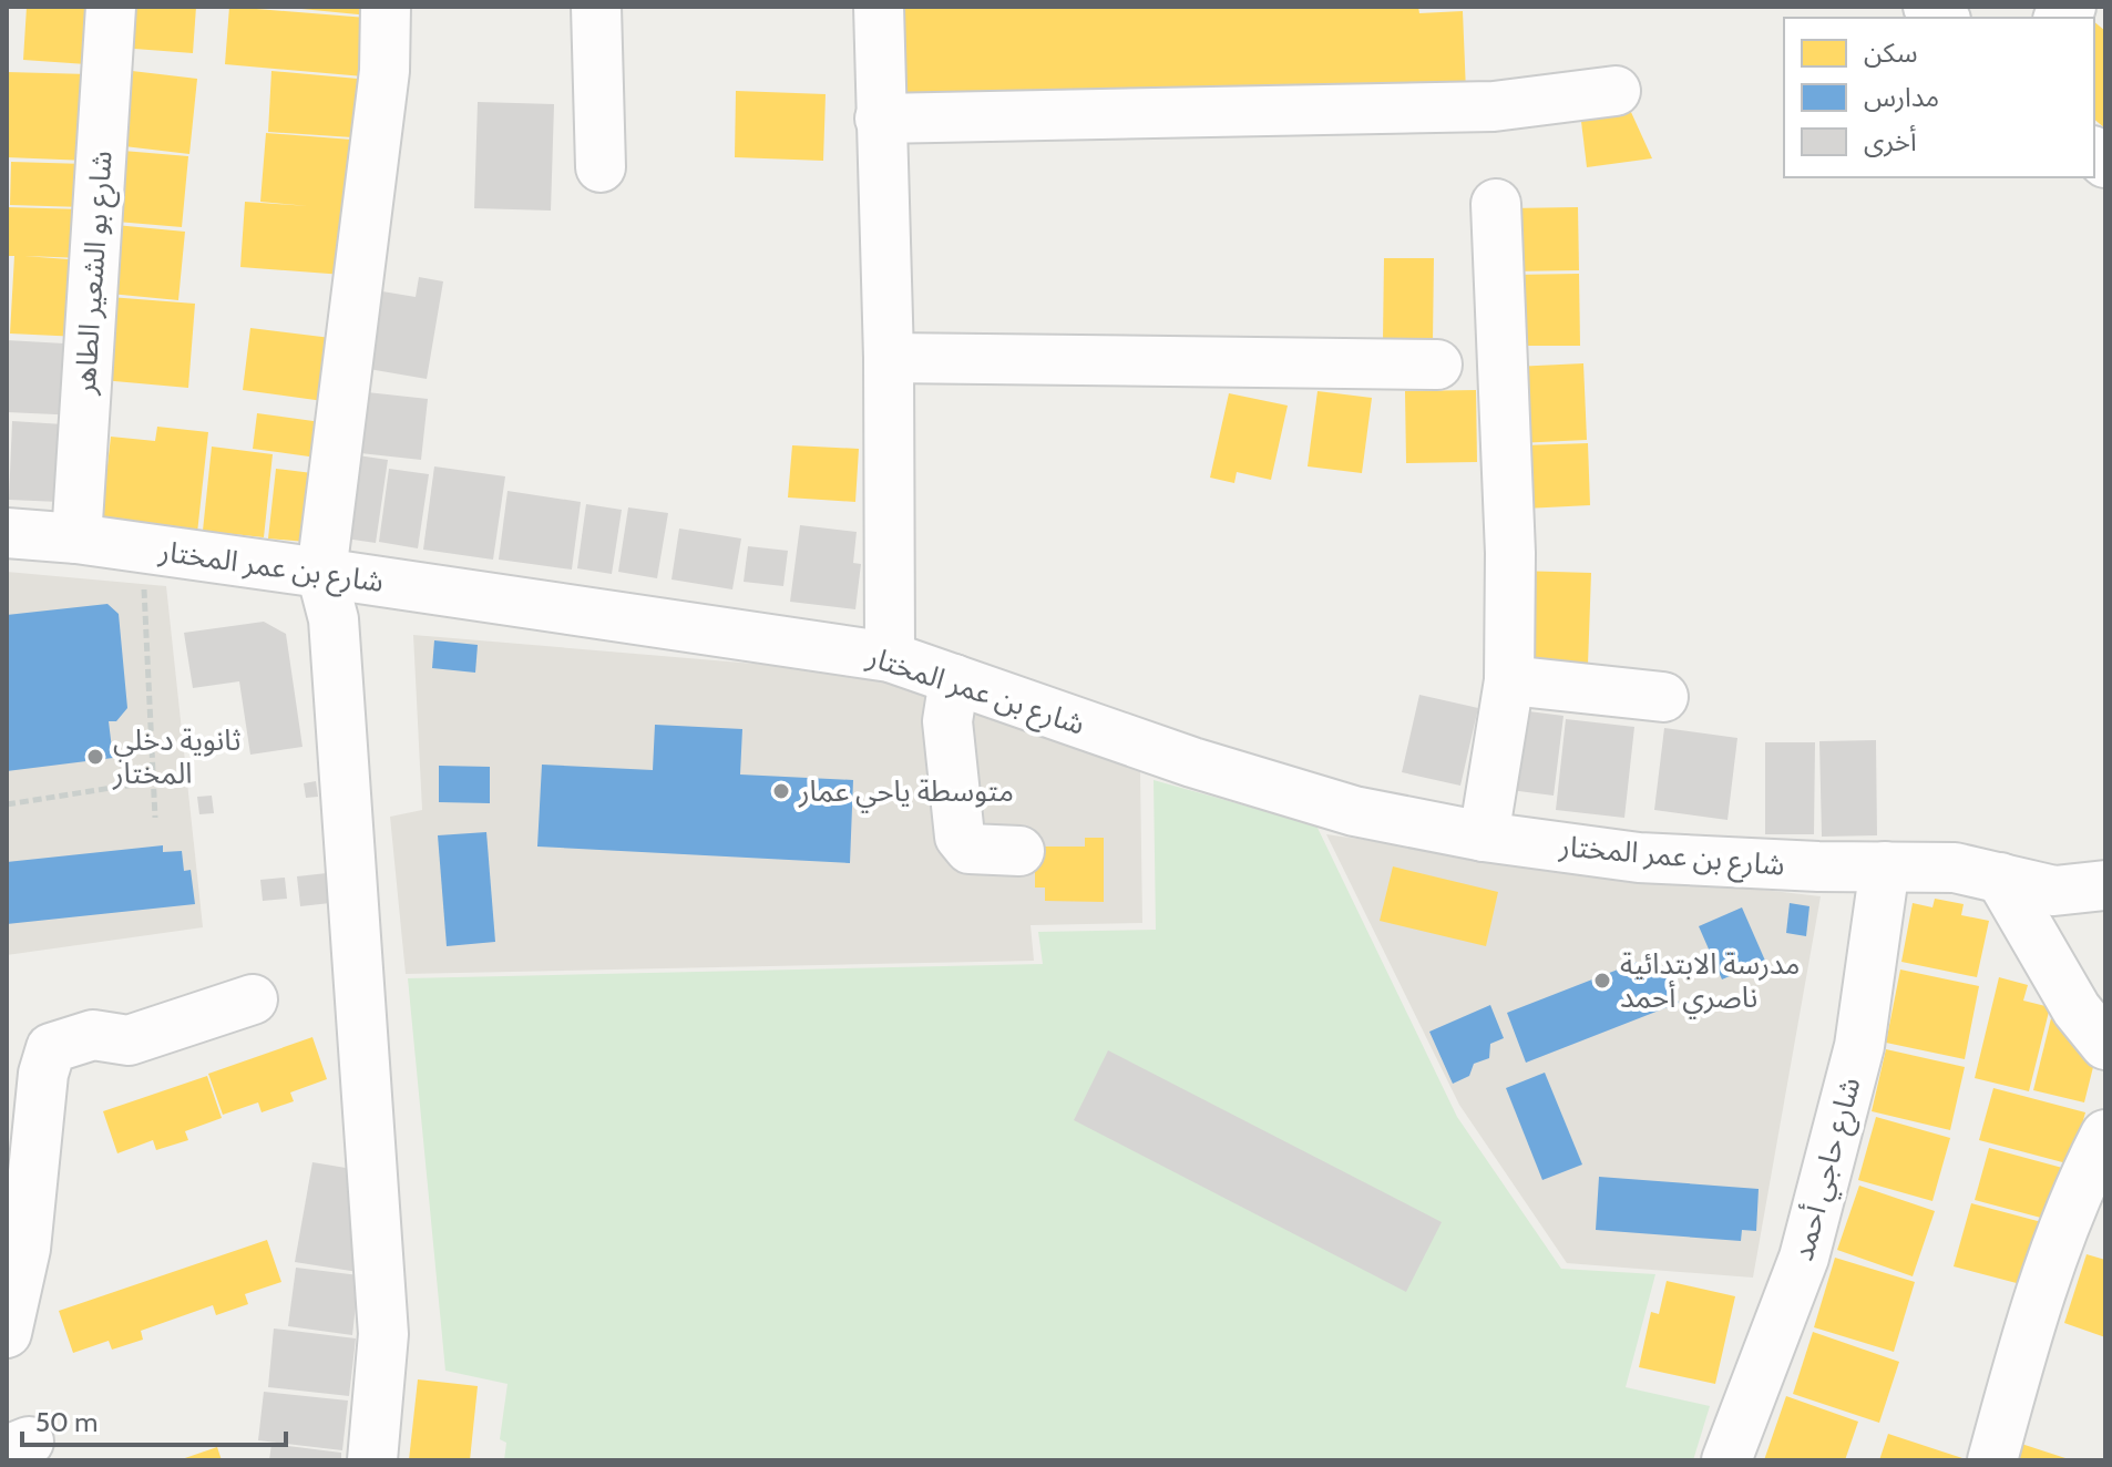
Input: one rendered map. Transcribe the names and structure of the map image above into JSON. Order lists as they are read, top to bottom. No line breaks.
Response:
{"streets":{"street":["شارع بو الشعير الطاهر","شارع بن عمر المختار","شارع حاجي أحمد"]},"crossings":[["شارع بو الشعير الطاهر","شارع بن عمر المختار"],["شارع بن عمر المختار","شارع حاجي أحمد"]],"places":["ثانوية دخلي المختار","متوسطة ياحي عمار","مدرسة الابتدائية ناصري أحمد"],"legend":["سكن","مدارس","أخرى"],"scale_bar":"50 m"}
